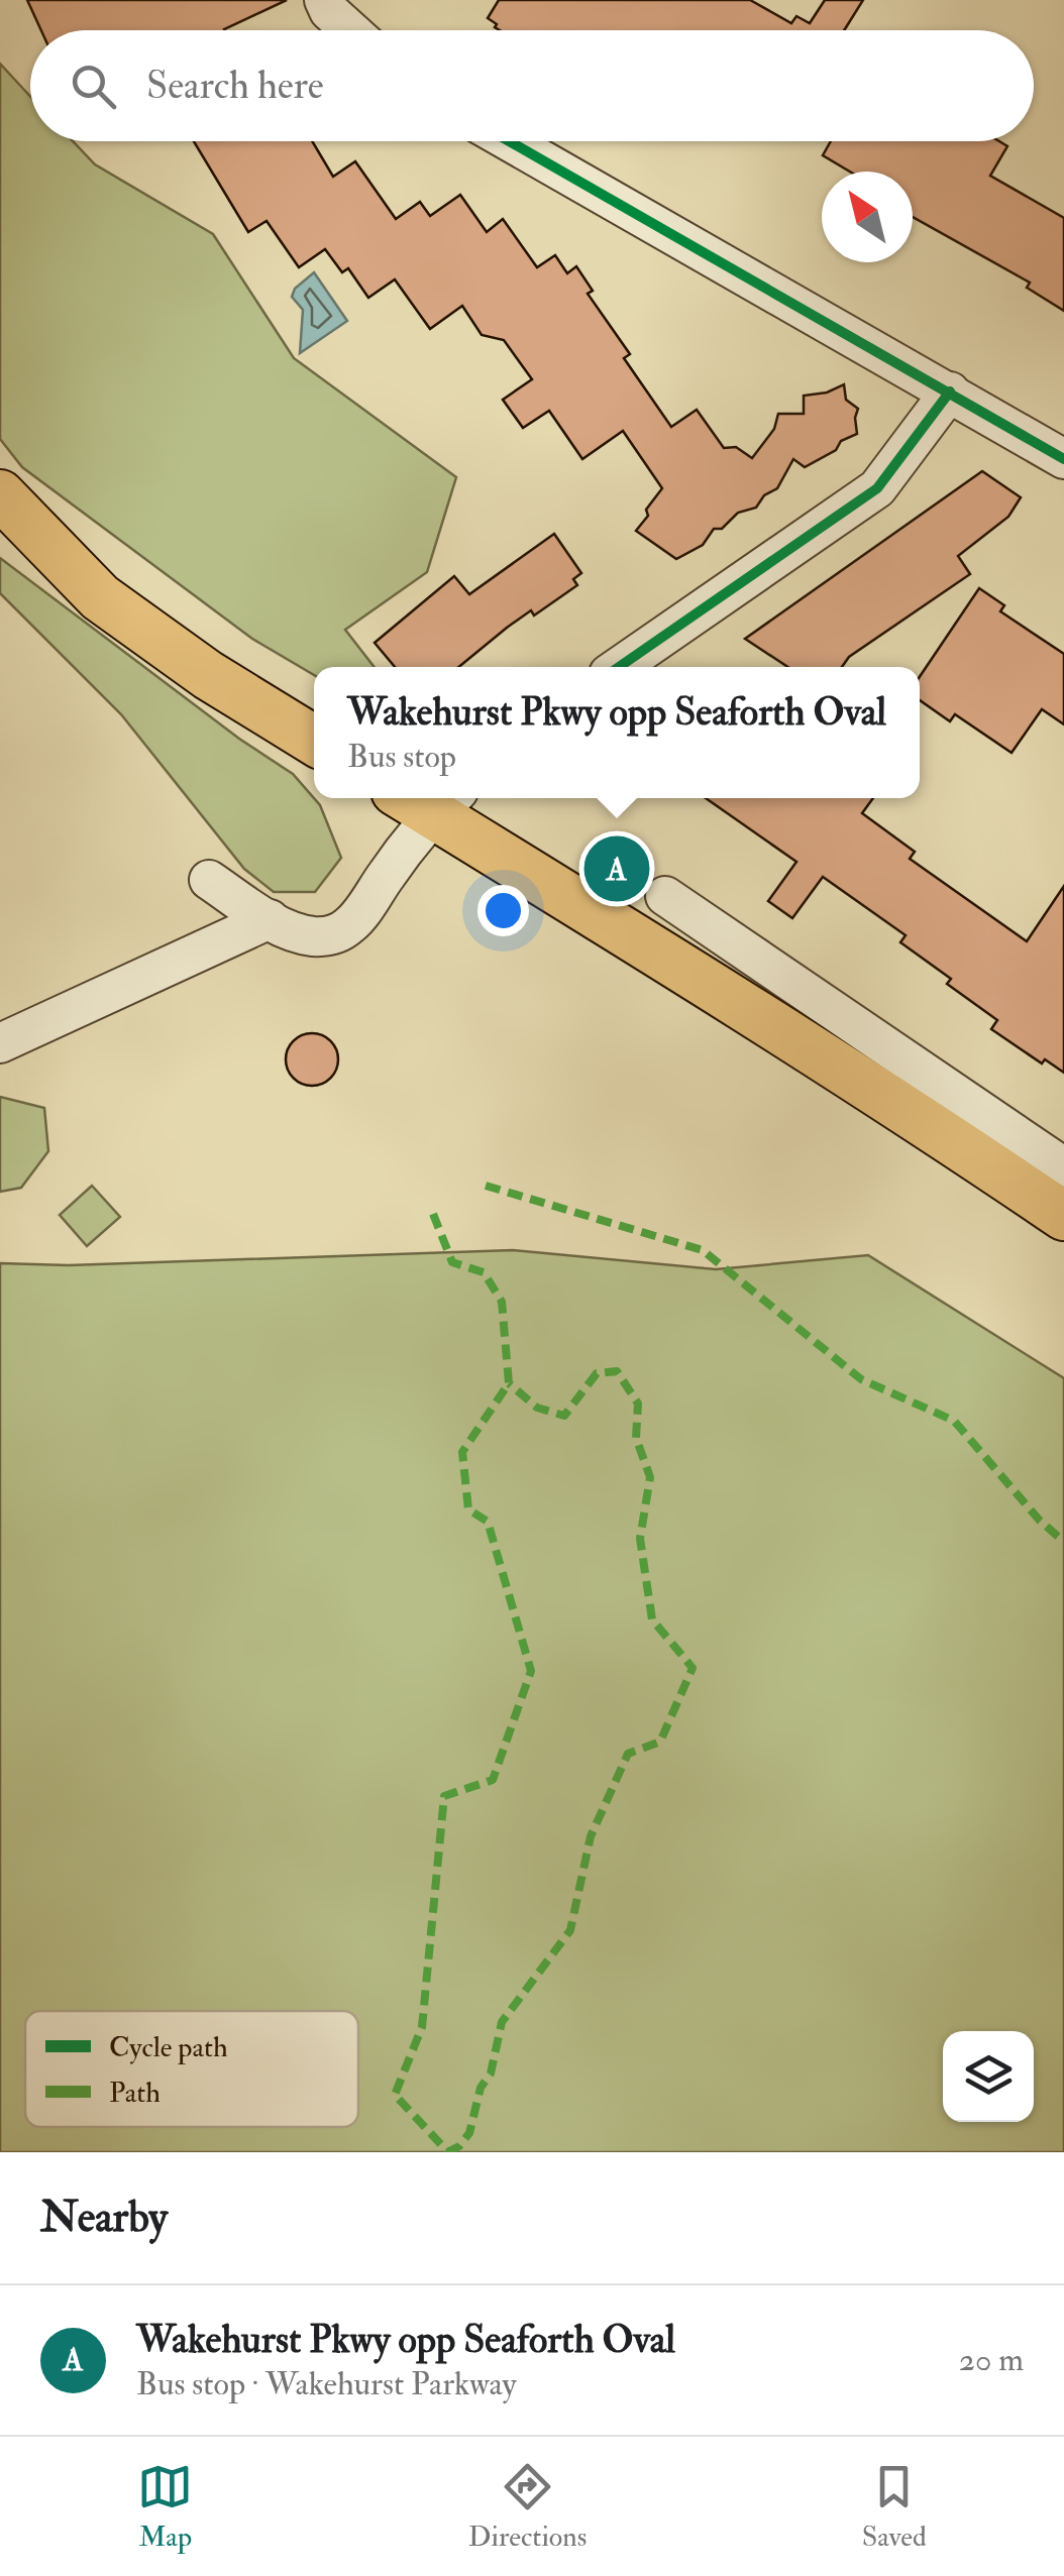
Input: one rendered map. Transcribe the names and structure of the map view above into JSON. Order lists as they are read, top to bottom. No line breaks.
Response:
{"legend":["Cycle path","Path"],"north":"top left","page":{"search":"Search here","popup":["Wakehurst Pkwy opp Seaforth Oval","Bus stop"],"pins":"A","heading":"Nearby","list":[{"mark":"A","name":"Wakehurst Pkwy opp Seaforth Oval","note":"Bus stop · Wakehurst Parkway","value":"20 m"}],"nav":["Map","Directions","Saved"]}}
